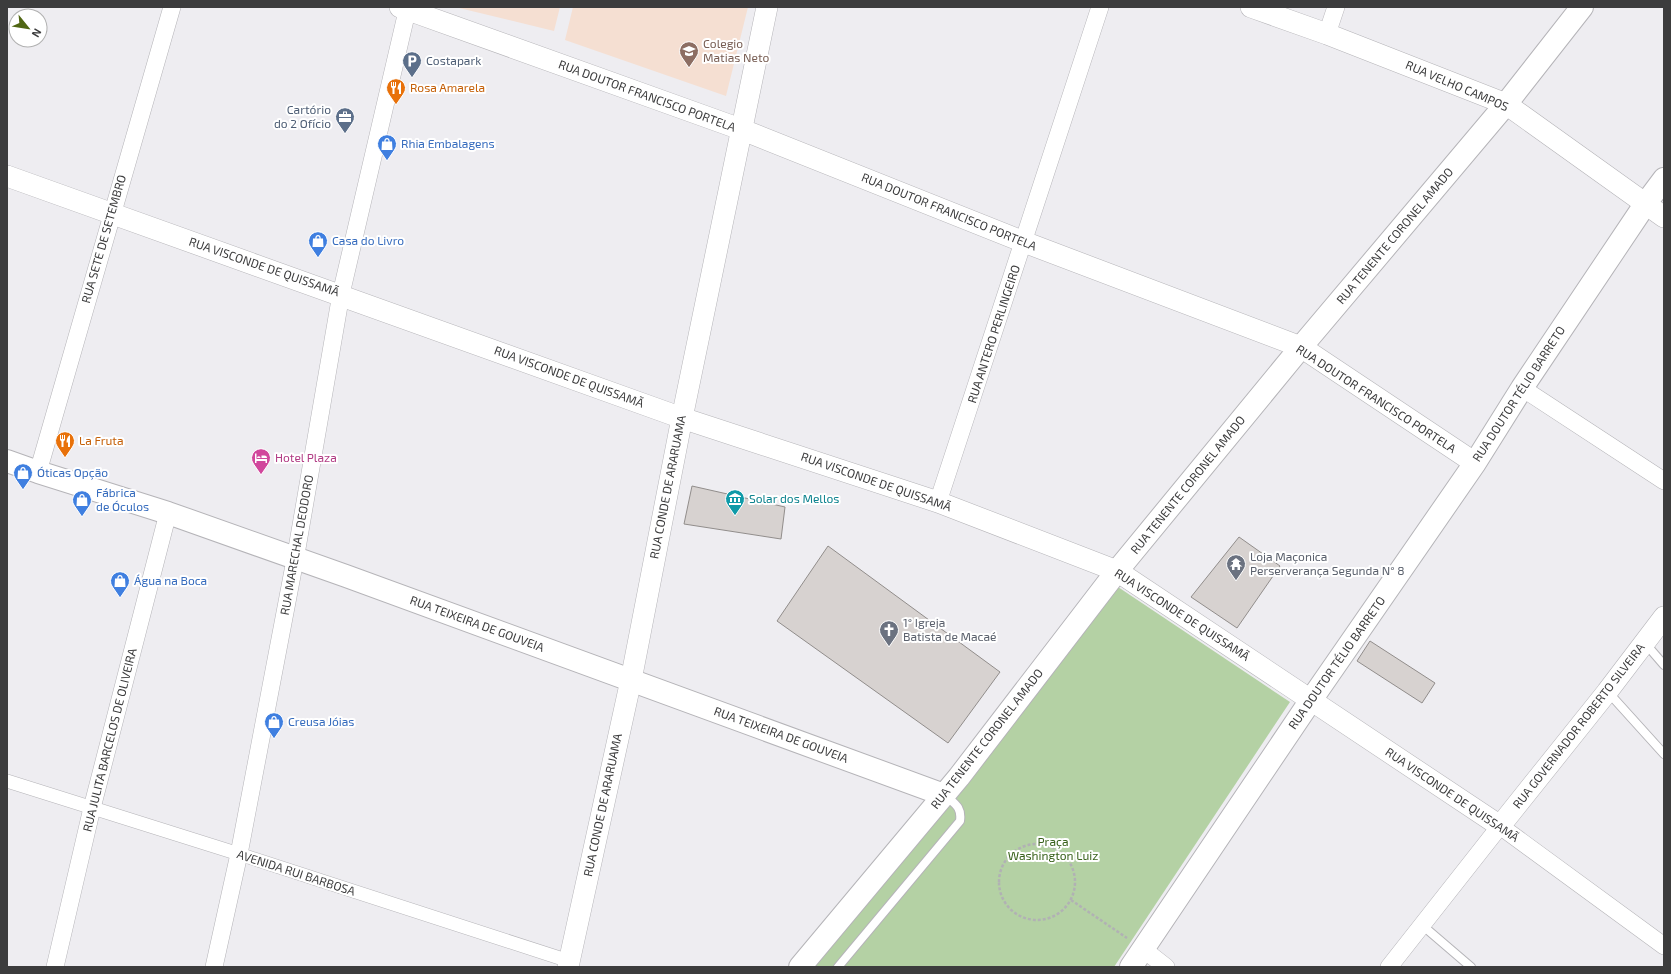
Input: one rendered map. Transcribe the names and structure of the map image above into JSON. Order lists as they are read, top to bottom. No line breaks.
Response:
{"streets":{"main road":["RUA TENENTE CORONEL AMADO","RUA DOUTOR TÉLIO BARRETO","RUA TEIXEIRA DE GOUVEIA"],"street":["RUA VELHO CAMPOS","RUA DOUTOR FRANCISCO PORTELA","RUA SETE DE SETEMBRO","RUA VISCONDE DE QUISSAMÃ","RUA ANTERO PERLINGEIRO","RUA CONDE DE ARARUAMA","RUA MARECHAL DEODORO","RUA GOVERNADOR ROBERTO SILVEIRA","RUA JULITA BARCELOS DE OLIVEIRA","AVENIDA RUI BARBOSA"]},"crossings":[["RUA VELHO CAMPOS","RUA TENENTE CORONEL AMADO"],["RUA VELHO CAMPOS","RUA DOUTOR TÉLIO BARRETO"],["RUA DOUTOR FRANCISCO PORTELA","RUA TENENTE CORONEL AMADO"],["RUA DOUTOR FRANCISCO PORTELA","RUA ANTERO PERLINGEIRO"],["RUA DOUTOR FRANCISCO PORTELA","RUA DOUTOR TÉLIO BARRETO"],["RUA DOUTOR FRANCISCO PORTELA","RUA CONDE DE ARARUAMA"],["RUA DOUTOR FRANCISCO PORTELA","RUA MARECHAL DEODORO"],["RUA TENENTE CORONEL AMADO","RUA VISCONDE DE QUISSAMÃ"],["RUA TENENTE CORONEL AMADO","RUA TEIXEIRA DE GOUVEIA"],["RUA SETE DE SETEMBRO","RUA VISCONDE DE QUISSAMÃ"],["RUA SETE DE SETEMBRO","RUA TEIXEIRA DE GOUVEIA"],["RUA VISCONDE DE QUISSAMÃ","RUA ANTERO PERLINGEIRO"],["RUA VISCONDE DE QUISSAMÃ","RUA DOUTOR TÉLIO BARRETO"],["RUA VISCONDE DE QUISSAMÃ","RUA CONDE DE ARARUAMA"],["RUA VISCONDE DE QUISSAMÃ","RUA MARECHAL DEODORO"],["RUA VISCONDE DE QUISSAMÃ","RUA GOVERNADOR ROBERTO SILVEIRA"],["RUA CONDE DE ARARUAMA","RUA TEIXEIRA DE GOUVEIA"],["RUA CONDE DE ARARUAMA","AVENIDA RUI BARBOSA"],["RUA MARECHAL DEODORO","RUA TEIXEIRA DE GOUVEIA"],["RUA MARECHAL DEODORO","AVENIDA RUI BARBOSA"],["RUA TEIXEIRA DE GOUVEIA","RUA JULITA BARCELOS DE OLIVEIRA"],["RUA JULITA BARCELOS DE OLIVEIRA","AVENIDA RUI BARBOSA"]],"parks":["Praça Washington Luiz"],"places":{"school or university":["Colegio Matias Neto"],"parking":["Costapark"],"restaurant":["Rosa Amarela","La Fruta"],"office":["Cartório do 2 Ofício"],"shop":["Rhia Embalagens","Casa do Livro","Óticas Opção","Fábrica de Óculos","Água na Boca","Creusa Jóias"],"hotel":["Hotel Plaza"],"museum":["Solar dos Mellos"],"temple":["Loja Maçonica Perserverança Segunda N° 8"],"church":["1° Igreja Batista de Macaé"]},"north":"bottom right"}
